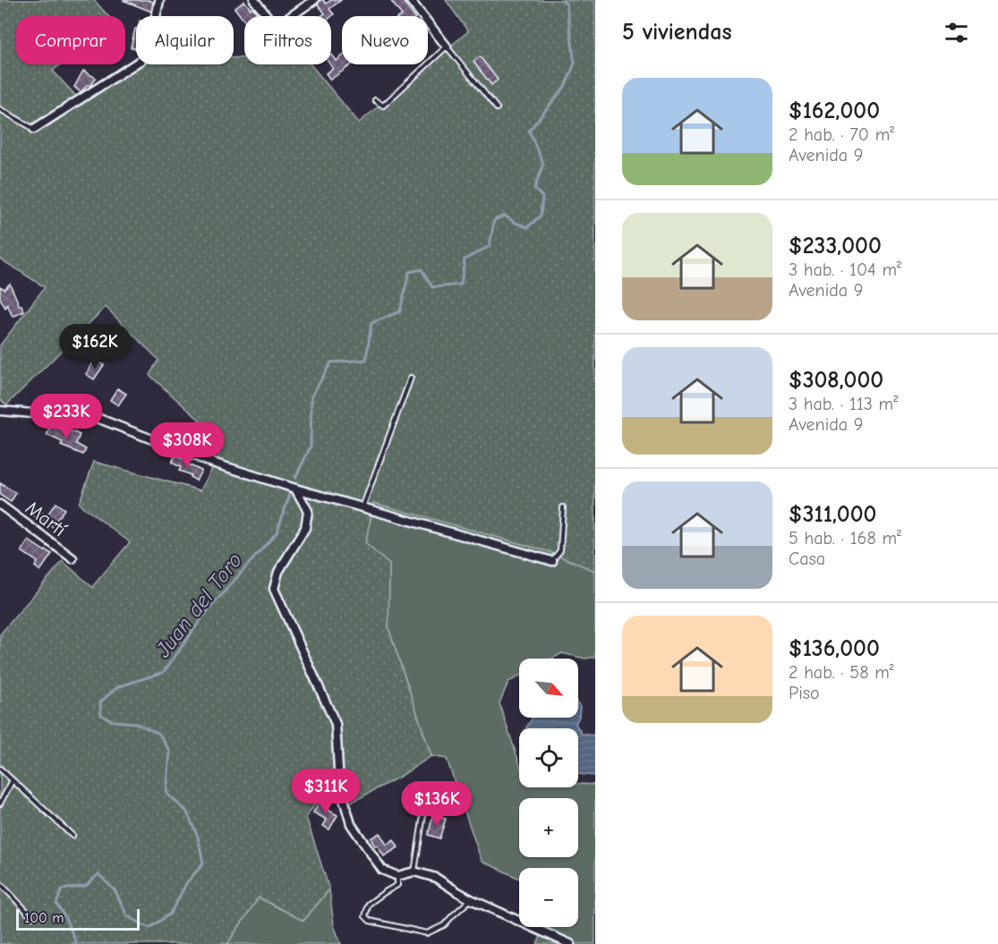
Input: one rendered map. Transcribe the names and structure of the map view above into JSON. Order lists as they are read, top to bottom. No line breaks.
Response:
{"streets":{"street":["Martí"]},"water":["Juan del Toro"],"scale_bar":"100 m","north":"bottom right","page":{"heading":"5 viviendas","chip":["Comprar","Alquilar","Filtros","Nuevo"],"list":[{"name":"$162,000","note":"2 hab. · 70 m² · Avenida 9"},{"name":"$233,000","note":"3 hab. · 104 m² · Avenida 9"},{"name":"$308,000","note":"3 hab. · 113 m² · Avenida 9"},{"name":"$311,000","note":"5 hab. · 168 m² · Casa"},{"name":"$136,000","note":"2 hab. · 58 m² · Piso"}],"price":["$162K","$233K","$308K","$311K","$136K"],"map_buttons":["+","−"],"scale":"100 m"}}
